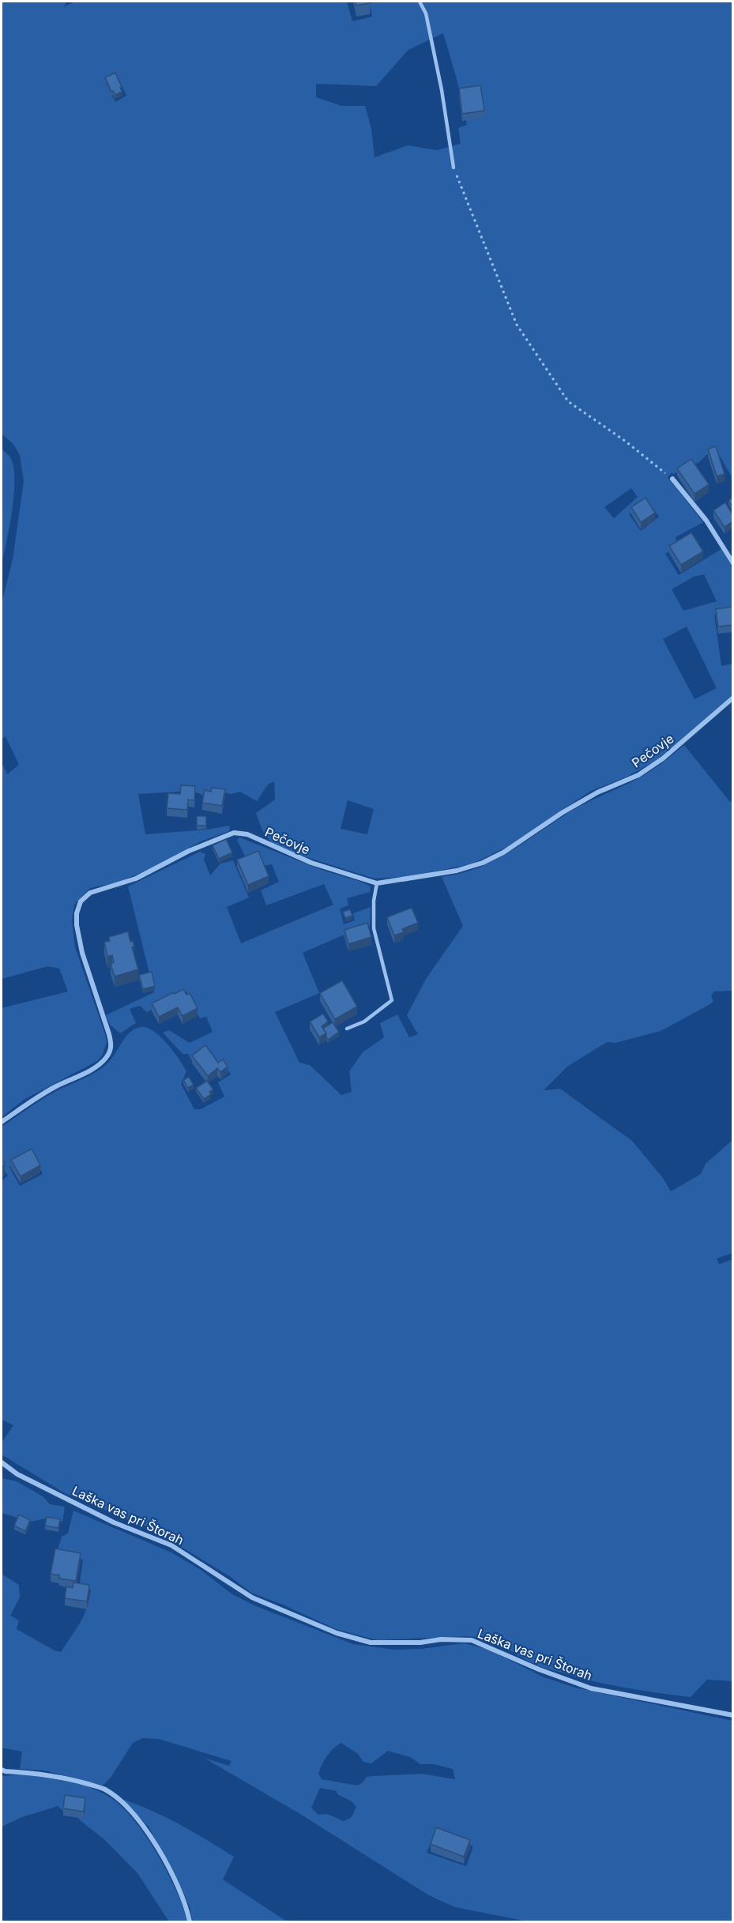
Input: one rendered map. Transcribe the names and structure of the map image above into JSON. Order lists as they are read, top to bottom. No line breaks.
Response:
{"streets":{"street":["Pečovje","Laška vas pri Štorah"]}}
